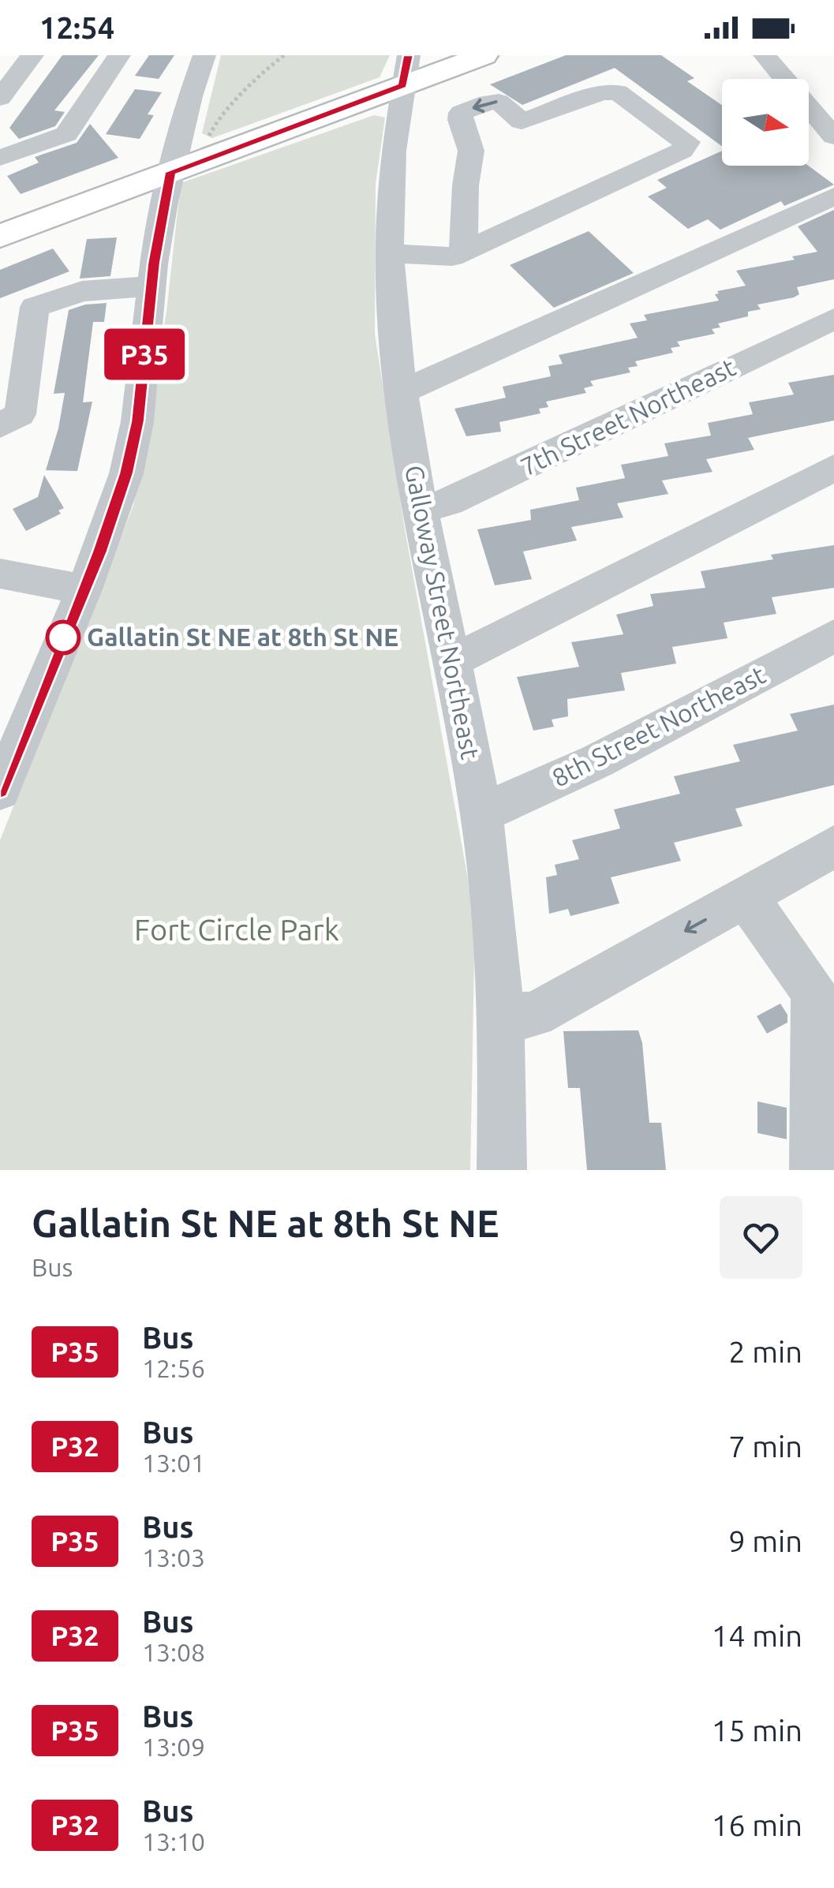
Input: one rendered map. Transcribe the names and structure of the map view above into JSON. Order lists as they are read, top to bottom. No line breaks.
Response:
{"streets":{"street":["7th Street Northeast","Galloway Street Northeast","8th Street Northeast"]},"crossings":[["7th Street Northeast","Galloway Street Northeast"],["Galloway Street Northeast","8th Street Northeast"]],"parks":["Fort Circle Park"],"places":["Gallatin St NE at 8th St NE"],"lines":["bus line P35"],"north":"right","page":{"status":"12:54","on_map":"P35","heading":["Gallatin St NE at 8th St NE","Bus"],"list":[{"mark":"P35","name":"Bus","note":"12:56","value":"2 min"},{"mark":"P32","name":"Bus","note":"13:01","value":"7 min"},{"mark":"P35","name":"Bus","note":"13:03","value":"9 min"},{"mark":"P32","name":"Bus","note":"13:08","value":"14 min"},{"mark":"P35","name":"Bus","note":"13:09","value":"15 min"},{"mark":"P32","name":"Bus","note":"13:10","value":"16 min"}]}}
